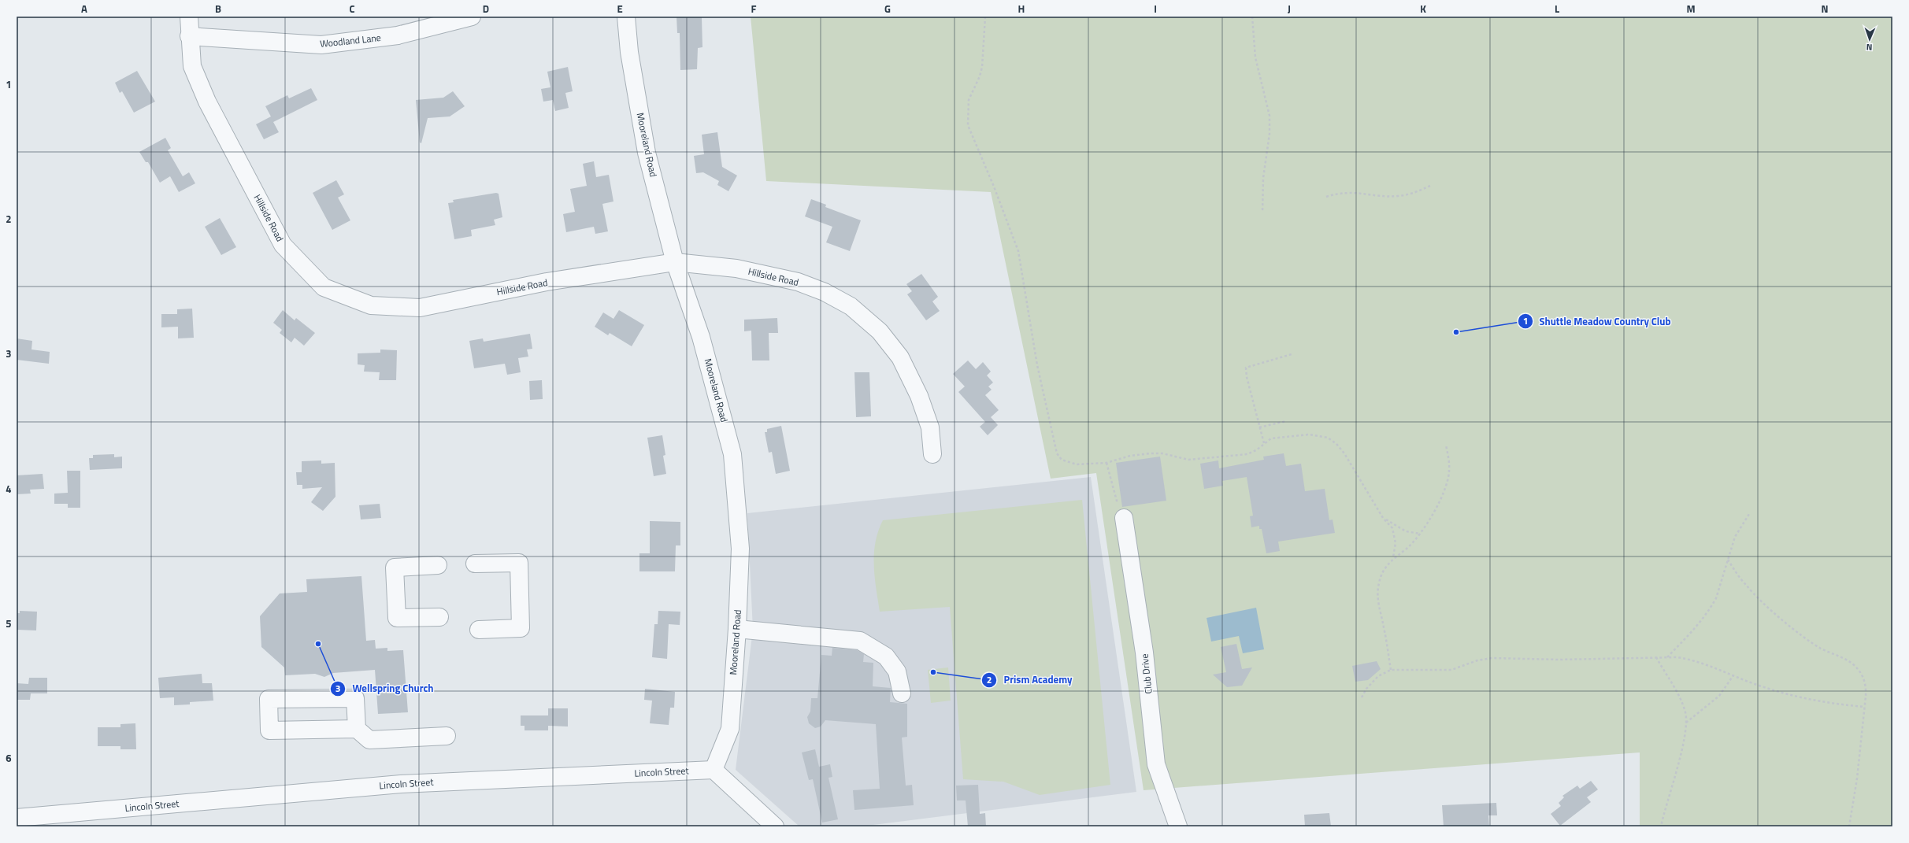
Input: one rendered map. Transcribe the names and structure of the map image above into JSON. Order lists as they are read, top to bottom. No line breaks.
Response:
{"streets":{"street":["Woodland Lane","Mooreland Road","Hillside Road","Club Drive","Lincoln Street"]},"crossings":[["Woodland Lane","Hillside Road"],["Mooreland Road","Hillside Road"],["Mooreland Road","Lincoln Street"]],"places":["Shuttle Meadow Country Club","Wellspring Church","Prism Academy"],"north":"bottom","grid":{"columns":["A","B","C","D","E","F","G","H","I","J","K","L","M","N"],"rows":["1","2","3","4","5","6"]}}
